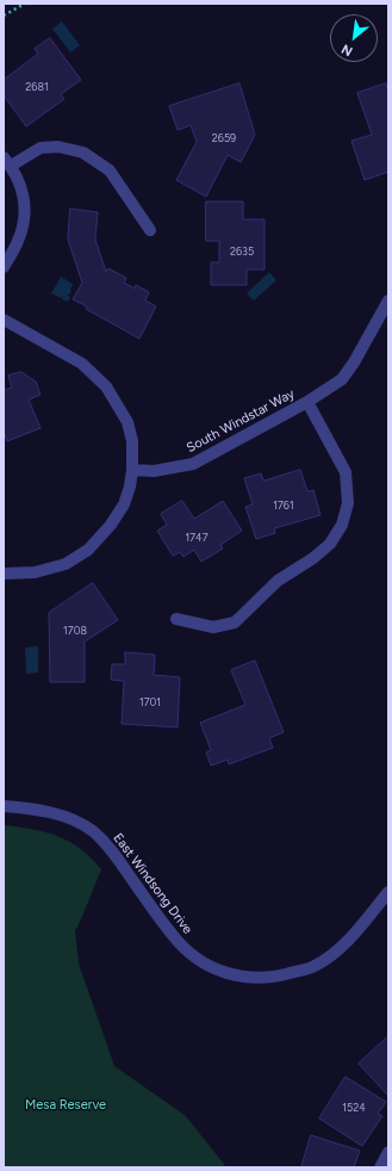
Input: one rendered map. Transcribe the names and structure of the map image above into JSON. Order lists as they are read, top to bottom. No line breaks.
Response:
{"streets":{"street":["South Windstar Way","East Windsong Drive"]},"parks":["Mesa Reserve"],"house_numbers":["2681","2659","2635","1761","1747","1708","1701","1524"],"north":"bottom left"}
